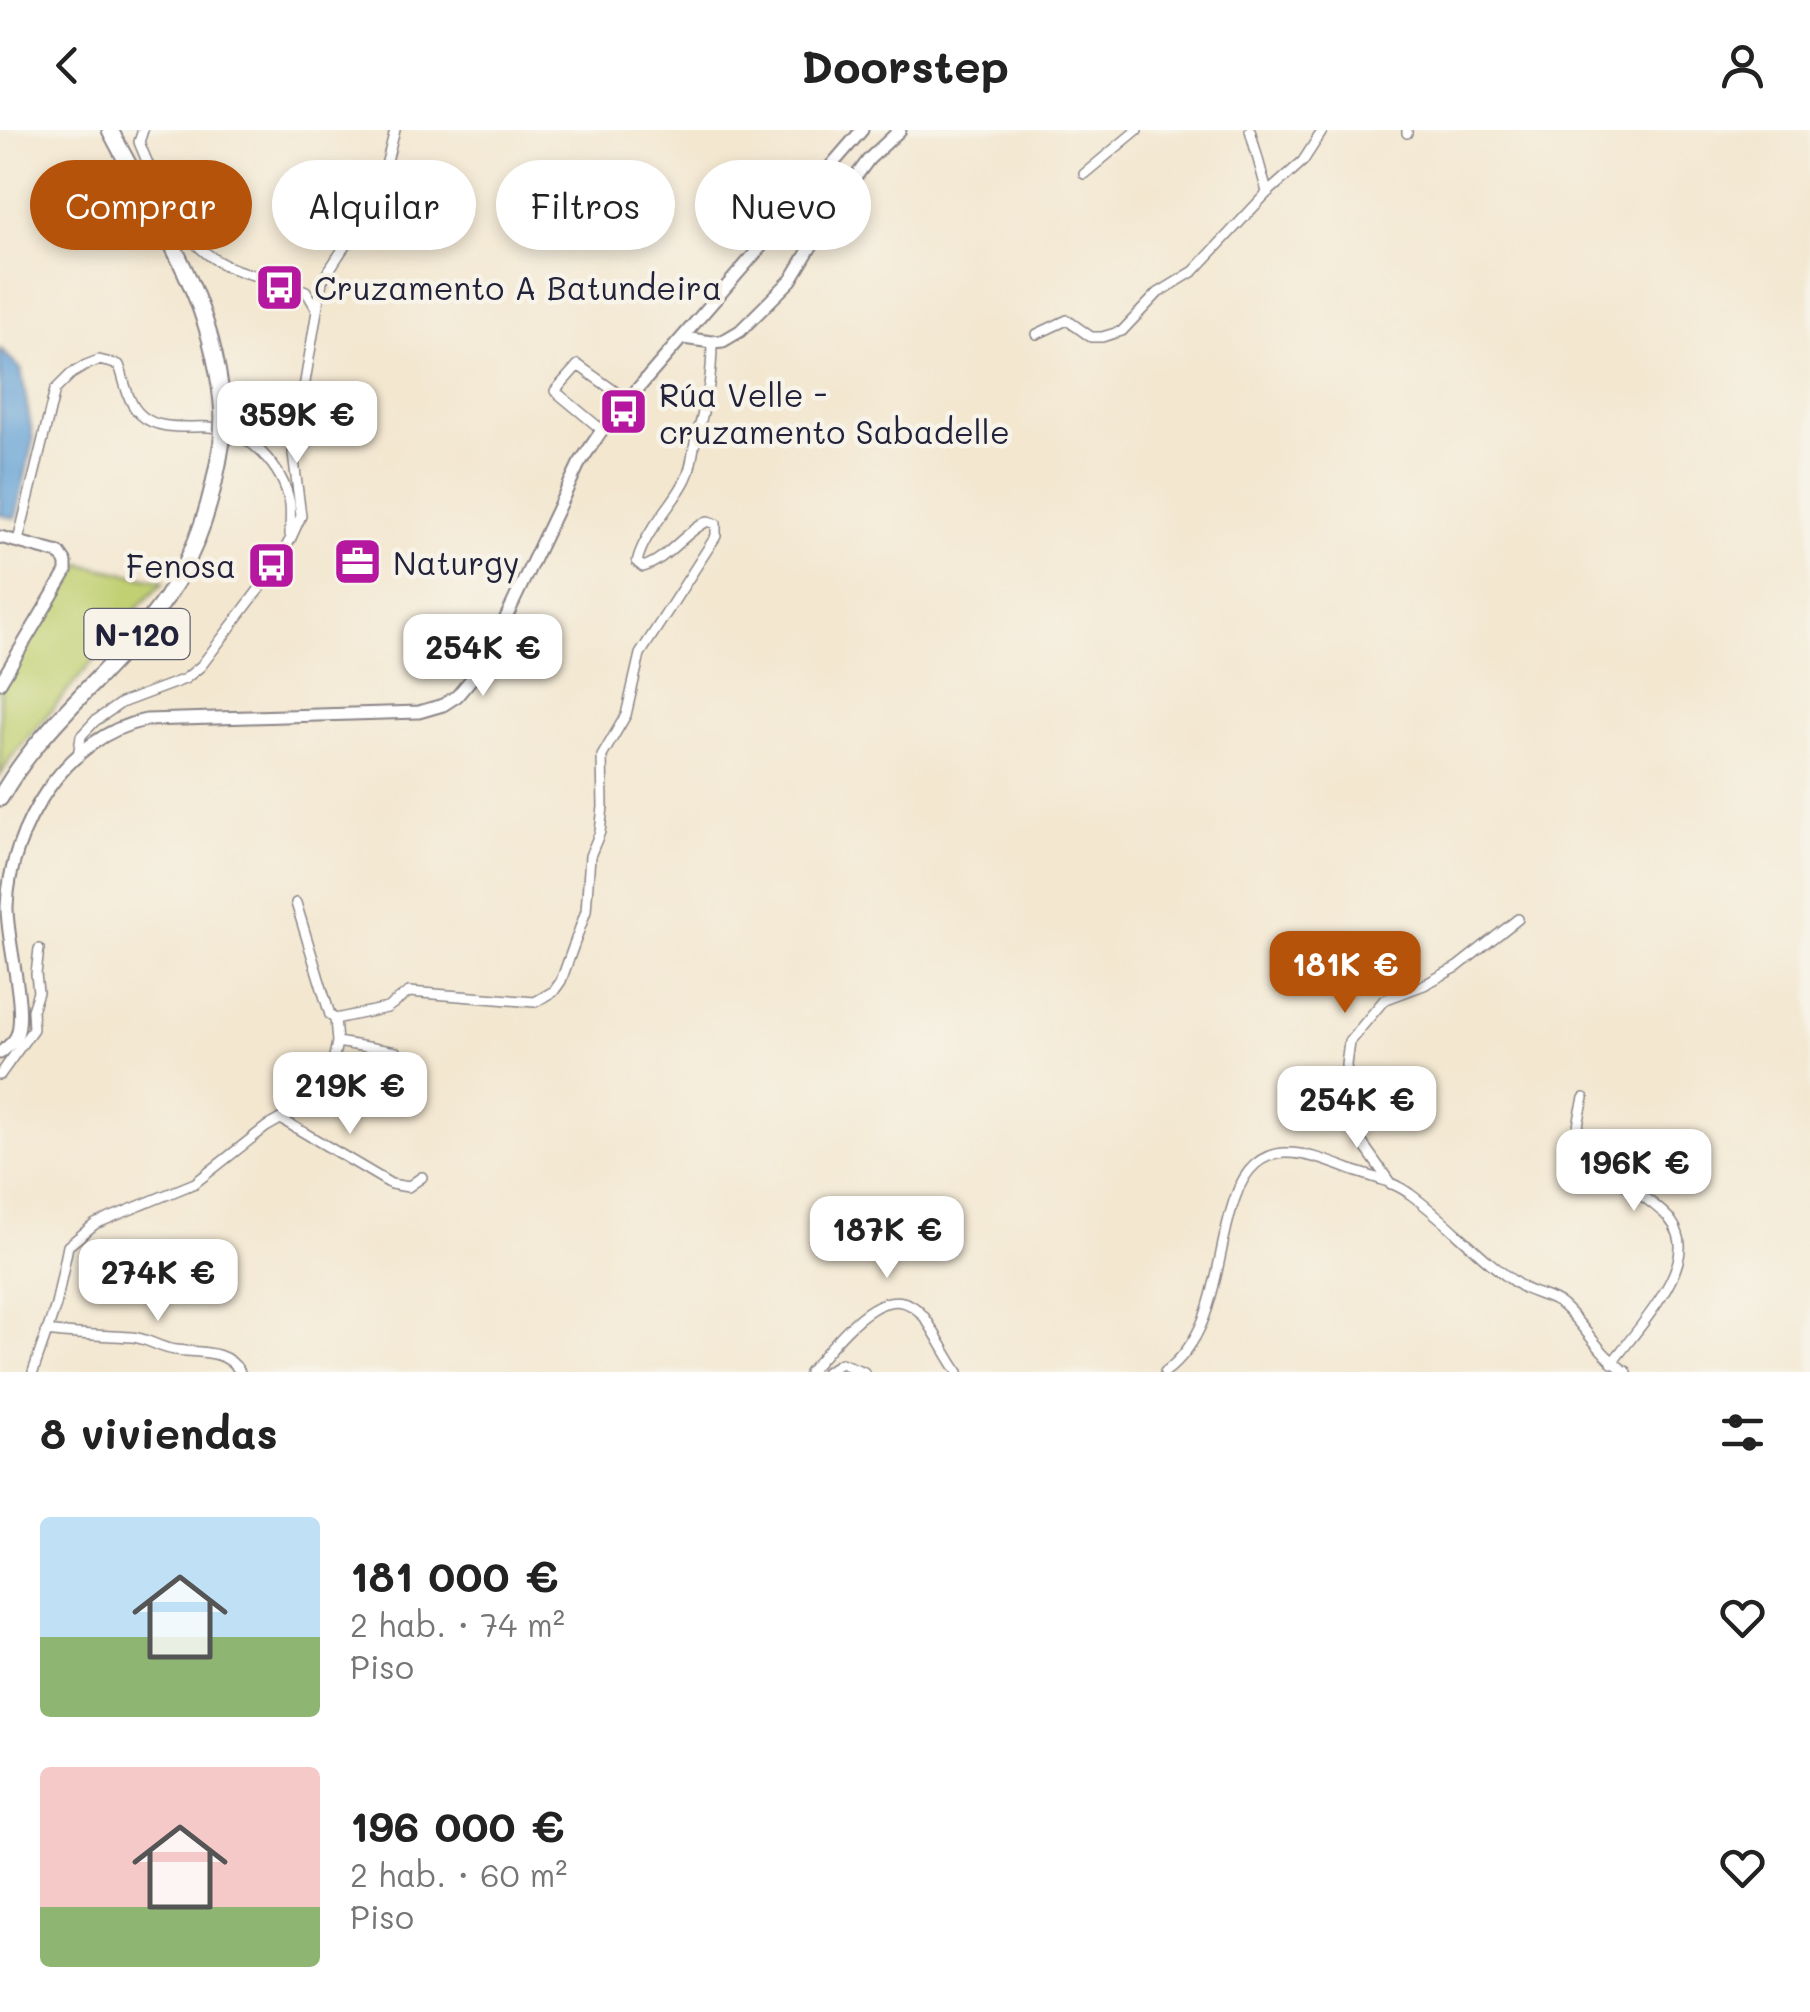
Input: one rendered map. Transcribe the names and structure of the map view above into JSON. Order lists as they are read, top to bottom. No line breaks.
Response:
{"streets":{"highway":["N-120"]},"places":{"bus stop":["Cruzamento A Batundeira","Rúa Velle - cruzamento Sabadelle","Fenosa"],"office":["Naturgy"]},"page":{"header":"Doorstep","chip":["Comprar","Alquilar","Filtros","Nuevo"],"price":["359K €","254K €","181K €","219K €","254K €","196K €","187K €","274K €"],"heading":"8 viviendas","list":[{"name":"181 000 €","note":"2 hab. · 74 m² · Piso"},{"name":"196 000 €","note":"2 hab. · 60 m² · Piso"}]}}
